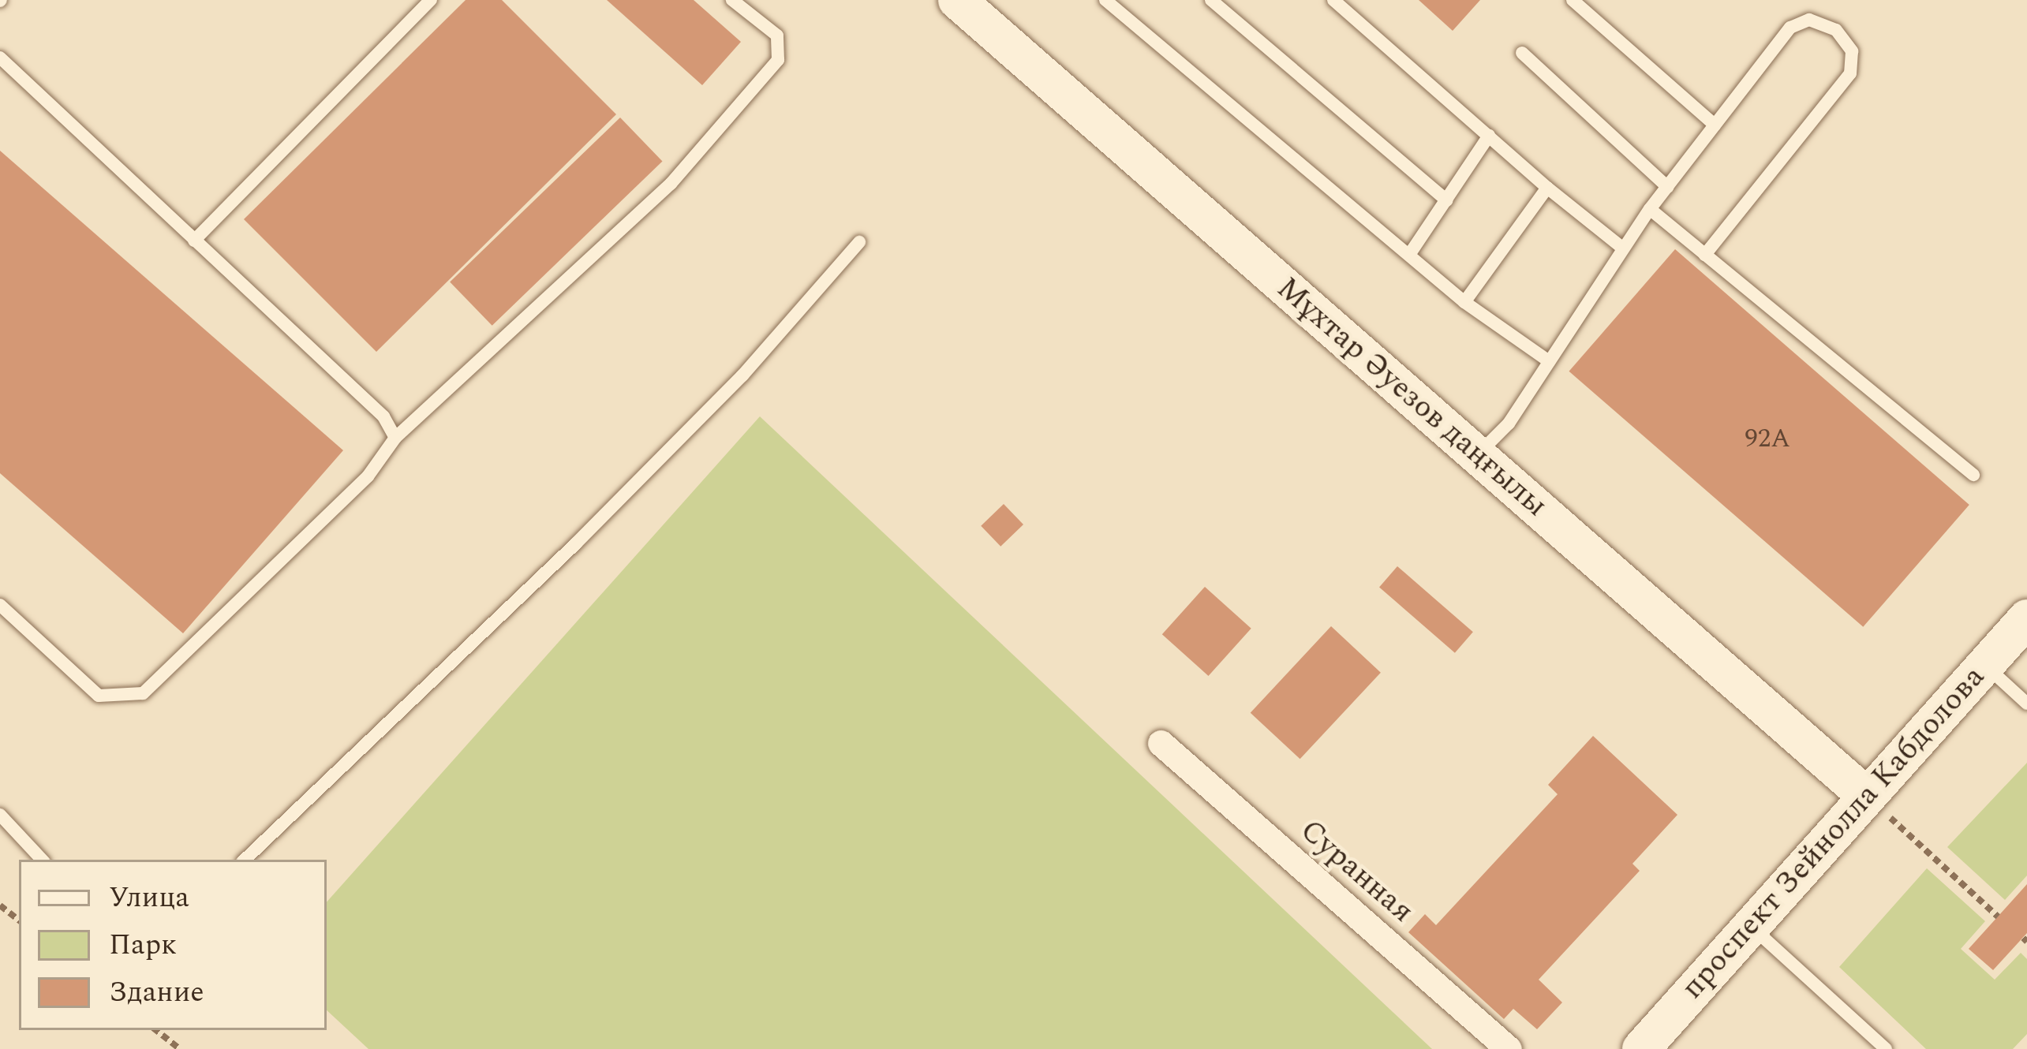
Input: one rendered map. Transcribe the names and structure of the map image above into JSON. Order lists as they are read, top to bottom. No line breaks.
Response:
{"streets":{"main road":["Мұхтар Әуезов даңғылы","проспект Зейнолла Кабдолова"],"street":["Суранная"]},"crossings":[["Мұхтар Әуезов даңғылы","проспект Зейнолла Кабдолова"]],"house_numbers":["92А"],"legend":["Улица","Парк","Здание"]}
